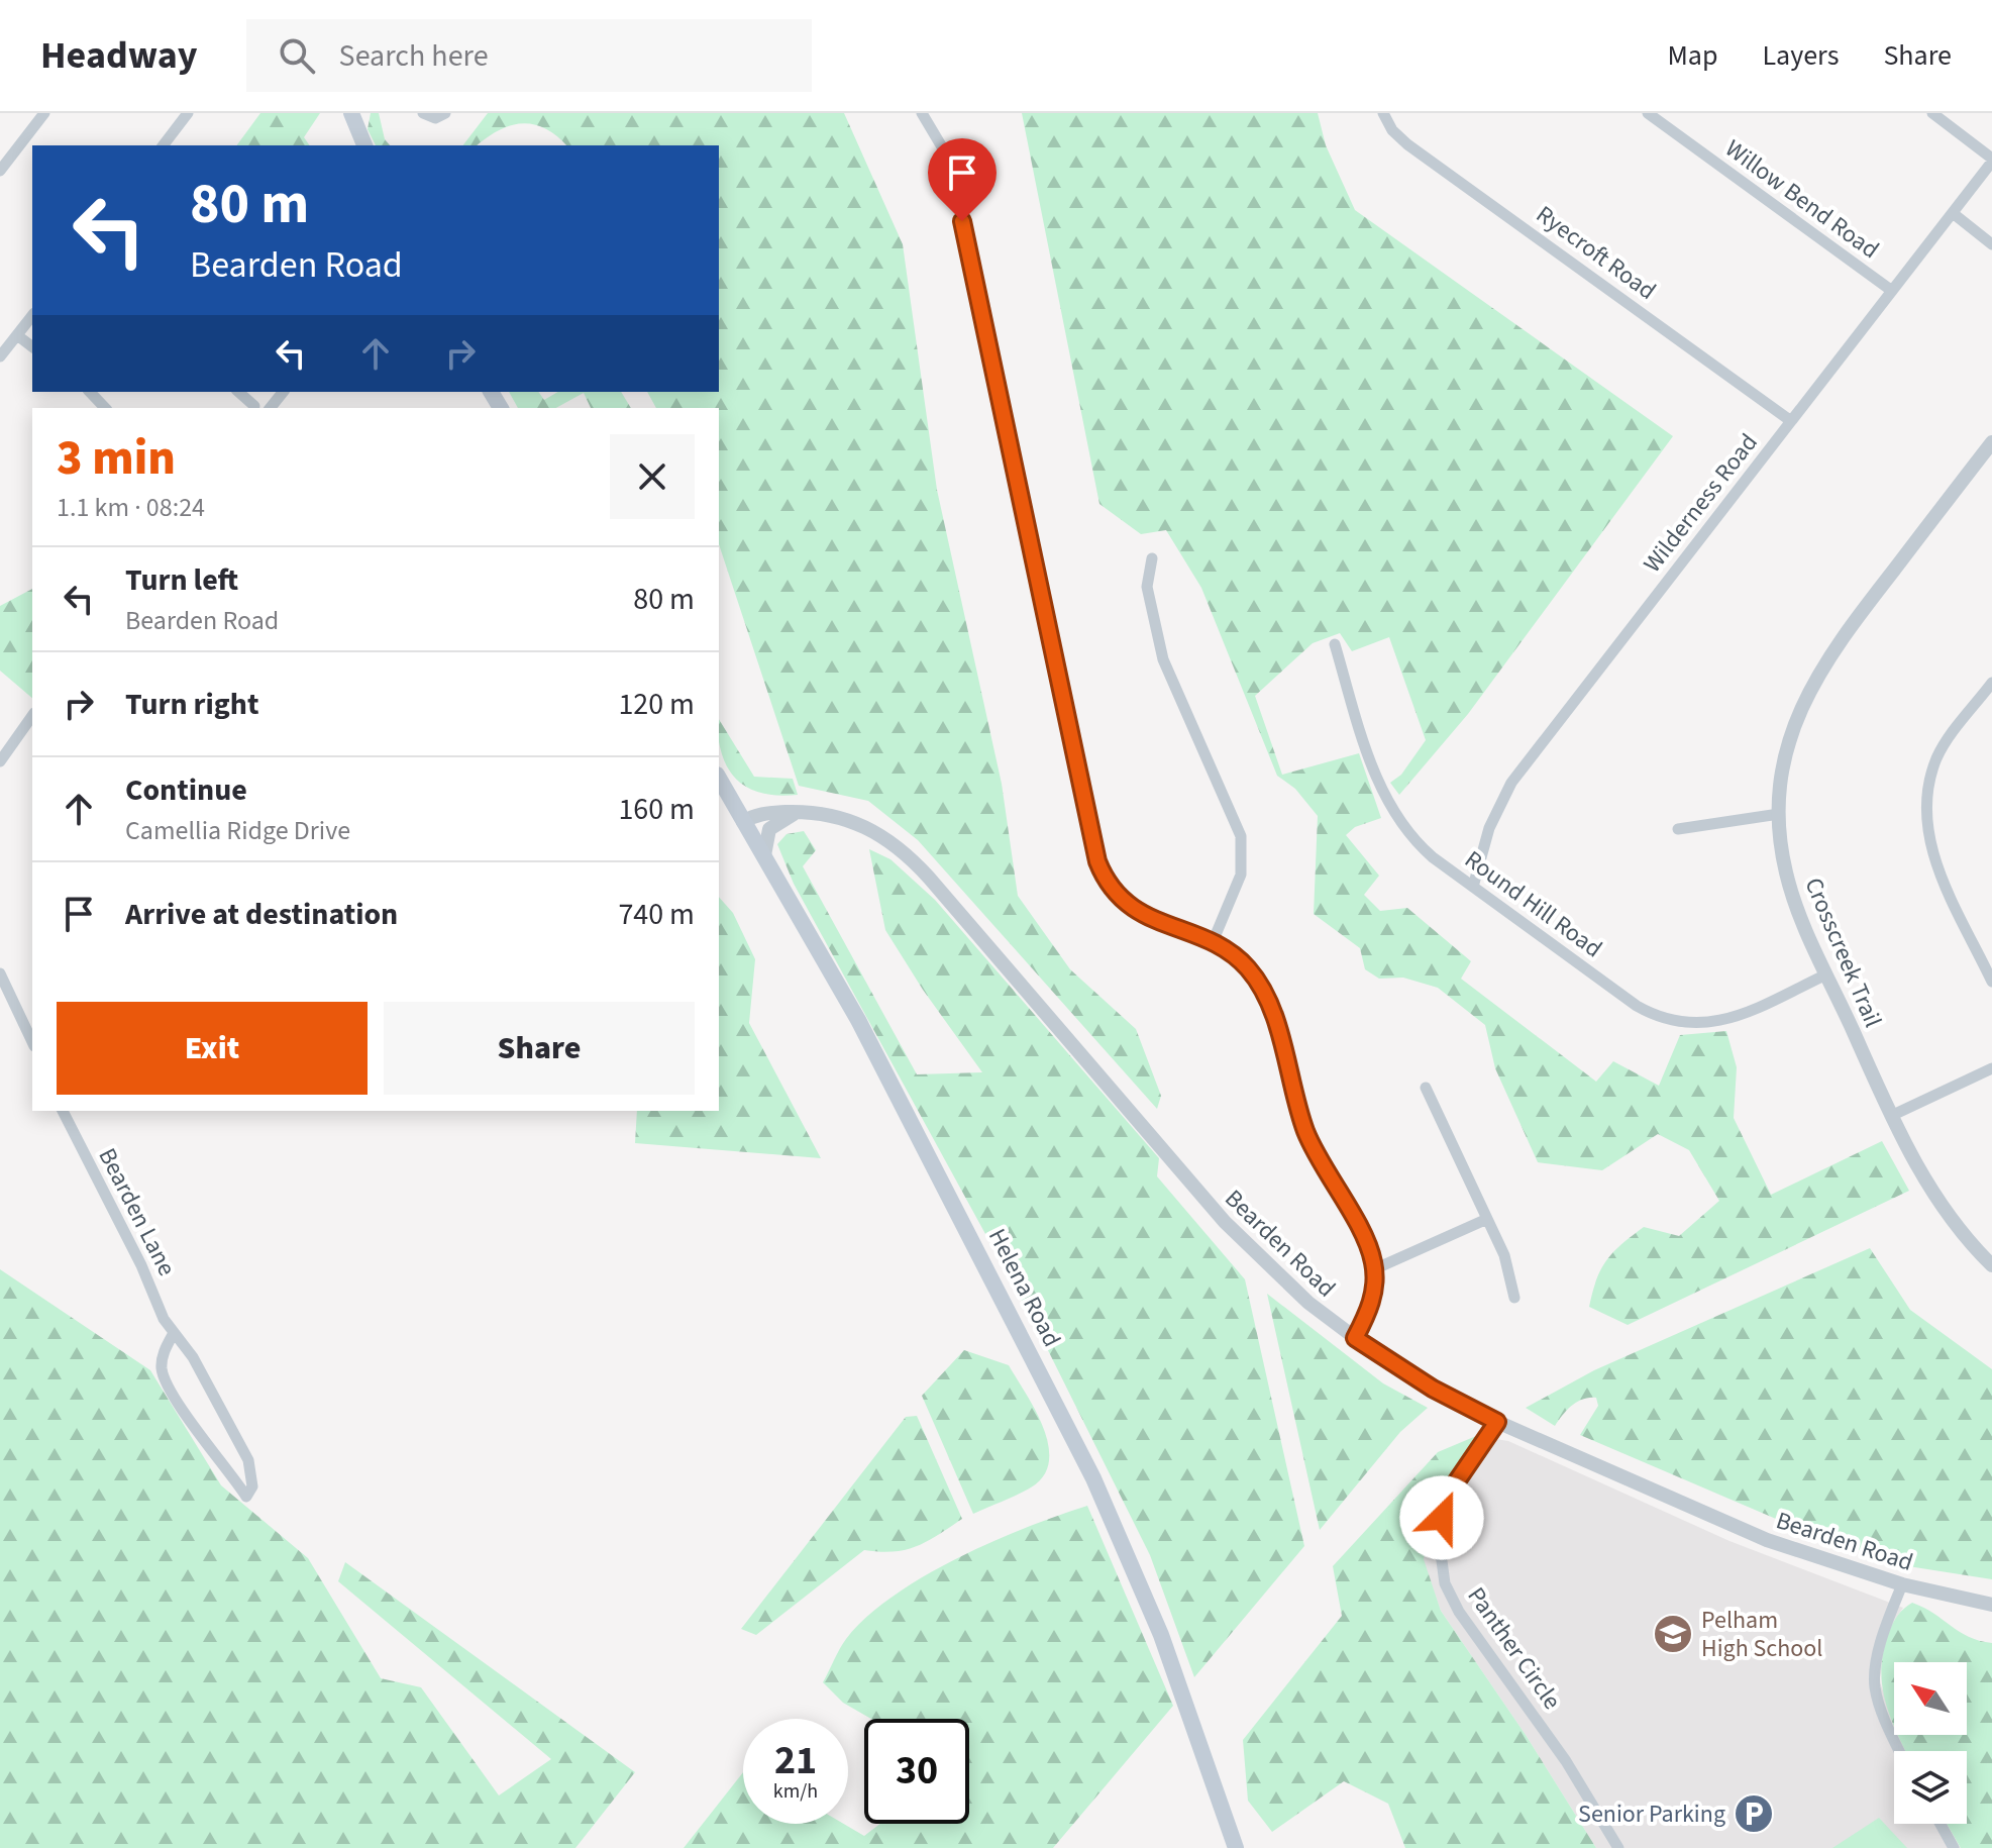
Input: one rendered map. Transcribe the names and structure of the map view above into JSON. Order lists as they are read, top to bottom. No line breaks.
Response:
{"streets":{"main road":["Helena Road"],"street":["Willow Bend Road","Ryecroft Road","Wilderness Road","Round Hill Road","Crosscreek Trail","Bearden Lane","Bearden Road","Panther Circle"]},"crossings":[["Willow Bend Road","Wilderness Road"],["Ryecroft Road","Wilderness Road"],["Wilderness Road","Round Hill Road"],["Round Hill Road","Crosscreek Trail"],["Bearden Road","Helena Road"],["Bearden Road","Panther Circle"]],"places":{"school or university":["Pelham High School"],"parking":["Senior Parking"]},"north":"top left","page":{"header":"Headway","search":"Search here","nav":["Map","Layers","Share"],"turn":["80 m","Bearden Road"],"heading":["3 min","1.1 km · 08:24"],"list":[{"name":"Turn left","note":"Bearden Road","value":"80 m"},{"name":"Turn right","value":"120 m"},{"name":"Continue","note":"Camellia Ridge Drive","value":"160 m"},{"name":"Arrive at destination","value":"740 m"}],"buttons":["Exit","Share"],"speed":"21 km/h","limit":"30"}}
